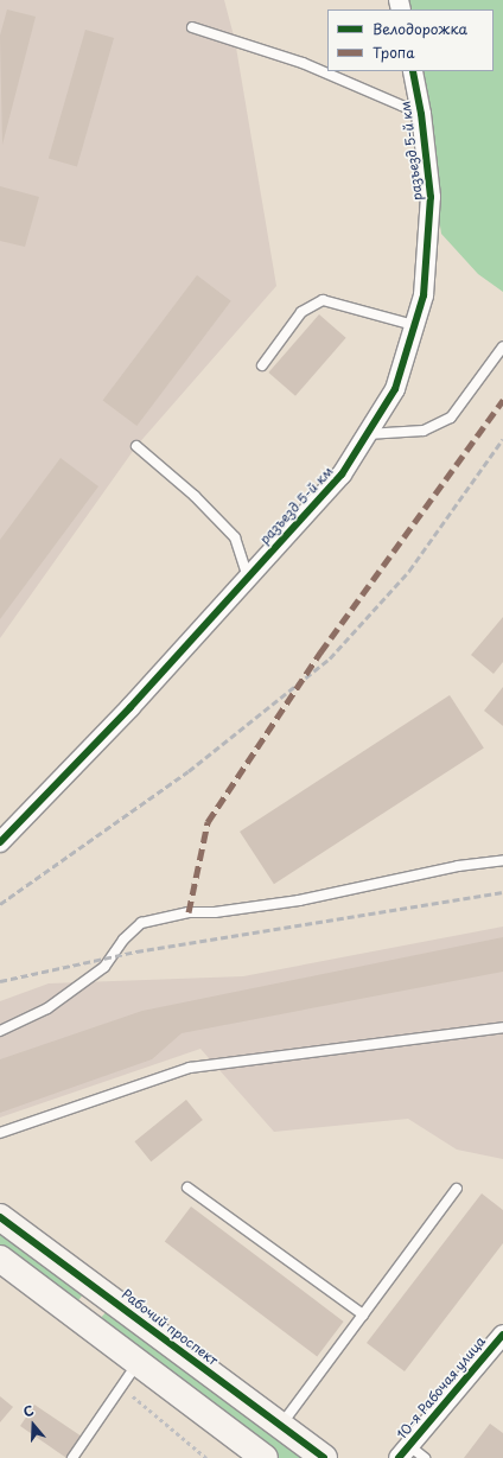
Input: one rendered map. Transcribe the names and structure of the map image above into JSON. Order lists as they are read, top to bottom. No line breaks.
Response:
{"streets":{"street":["разъезд 5-й км","Рабочий проспект","10-я Рабочая улица"]},"legend":["Велодорожка","Тропа"],"north":"top"}
